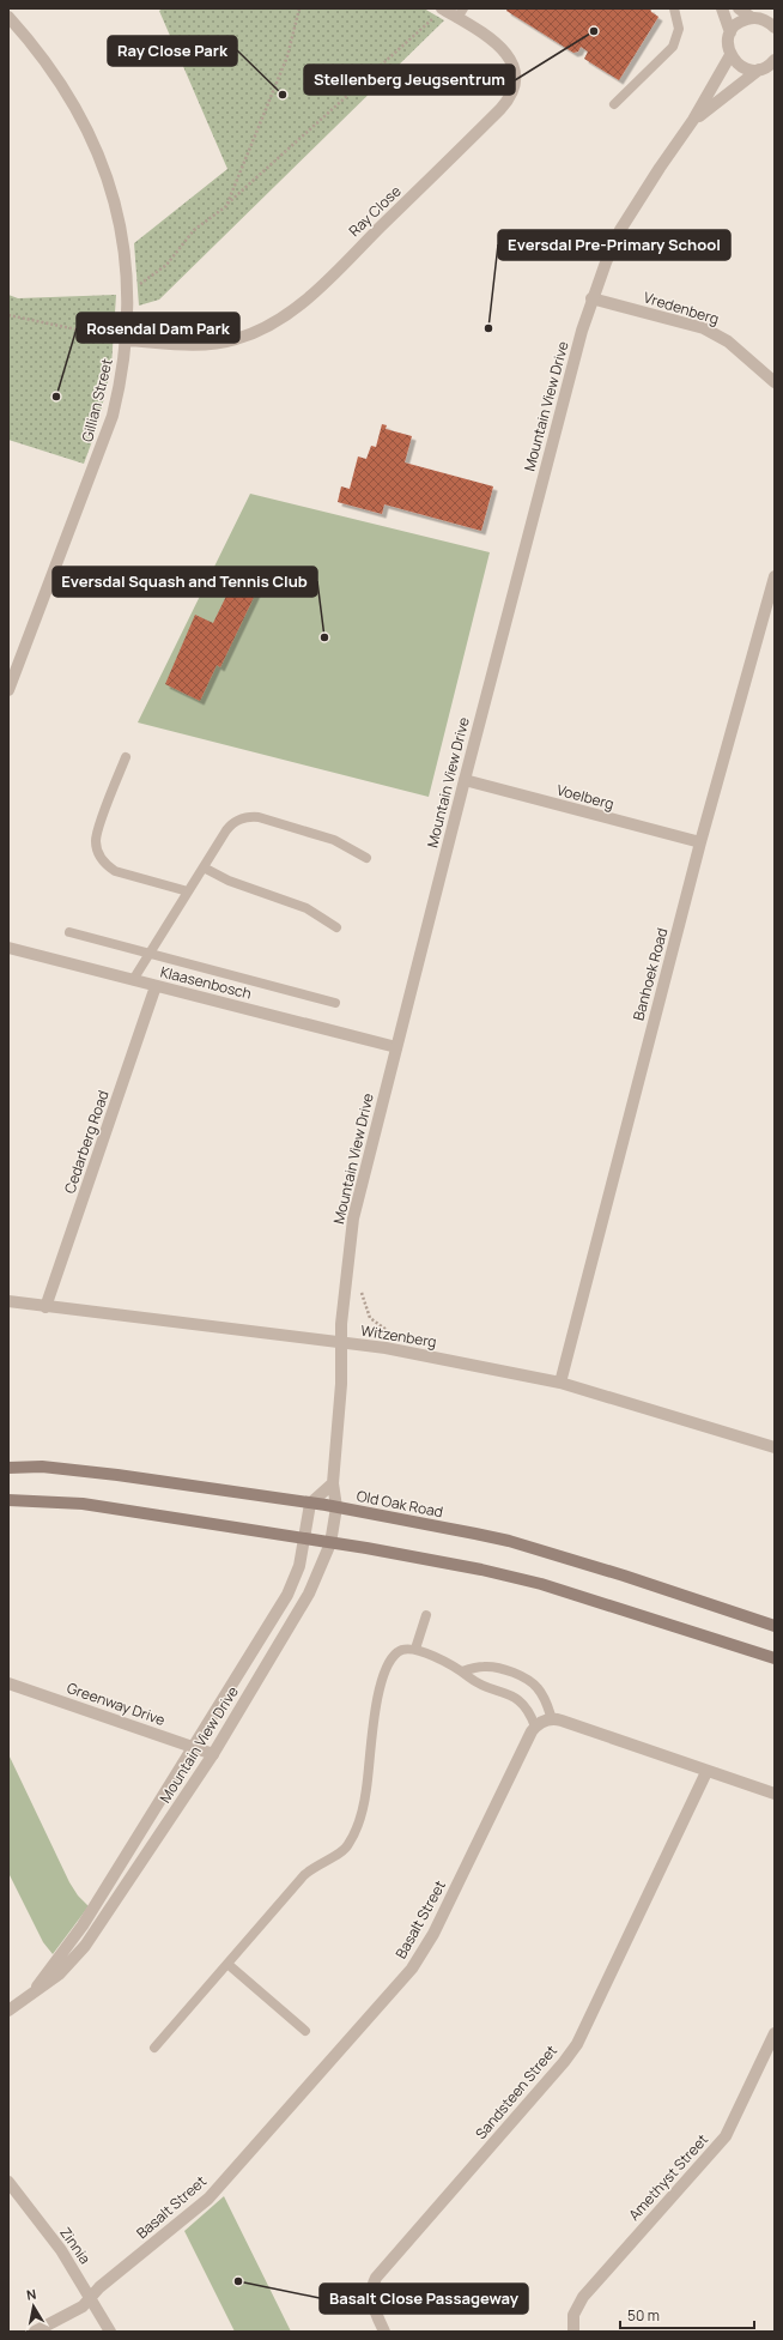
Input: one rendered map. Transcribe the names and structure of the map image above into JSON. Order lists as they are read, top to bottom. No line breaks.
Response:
{"streets":{"main road":["Old Oak Road"],"street":["Ray Close","Vredenberg","Gillian Street","Mountain View Drive","Voelberg","Banhoek Road","Klaasenbosch","Cedarberg Road","Witzenberg","Greenway Drive","Basalt Street","Sandsteen Street","Amethyst Street","Zinnia"]},"crossings":[["Ray Close","Gillian Street"],["Vredenberg","Mountain View Drive"],["Mountain View Drive","Voelberg"],["Mountain View Drive","Klaasenbosch"],["Mountain View Drive","Witzenberg"],["Mountain View Drive","Old Oak Road"],["Mountain View Drive","Greenway Drive"],["Voelberg","Banhoek Road"],["Banhoek Road","Witzenberg"],["Klaasenbosch","Cedarberg Road"],["Cedarberg Road","Witzenberg"],["Basalt Street","Zinnia"]],"places":["Stellenberg Jeugsentrum","Ray Close Park","Eversdal Pre-Primary School","Rosendal Dam Park","Eversdal Squash and Tennis Club","Basalt Close Passageway"],"scale_bar":"50 m","north":"top"}
